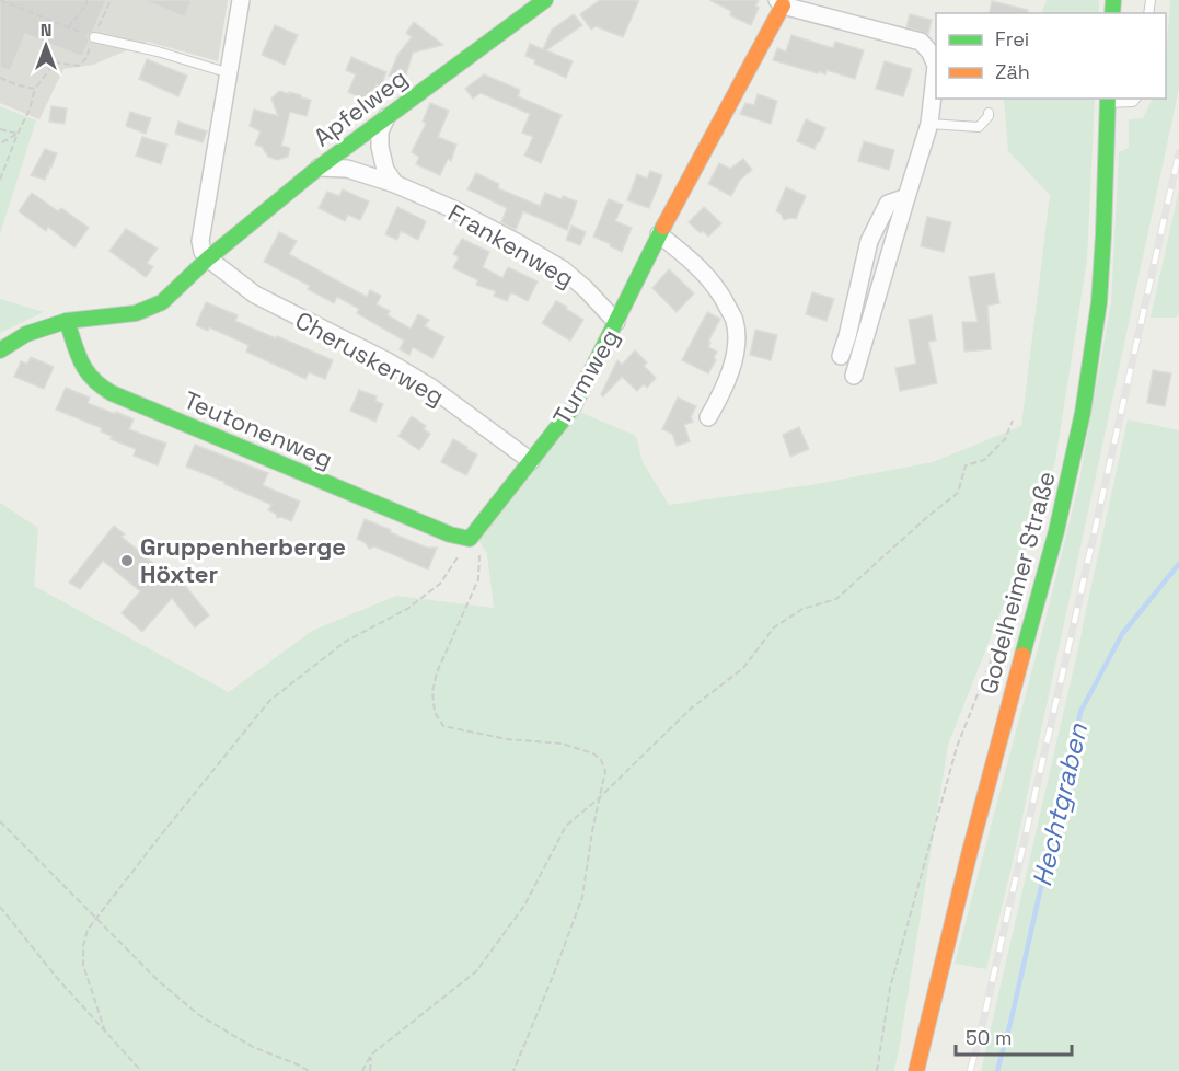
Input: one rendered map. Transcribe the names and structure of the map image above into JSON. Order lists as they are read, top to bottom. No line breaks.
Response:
{"streets":{"street":["Apfelweg","Frankenweg","Cheruskerweg","Turmweg","Teutonenweg","Godelheimer Straße"]},"crossings":[["Apfelweg","Frankenweg"],["Apfelweg","Cheruskerweg"],["Apfelweg","Teutonenweg"],["Frankenweg","Turmweg"],["Cheruskerweg","Turmweg"],["Turmweg","Teutonenweg"]],"water":["Hechtgraben"],"places":["Gruppenherberge Höxter"],"legend":["Frei","Zäh"],"scale_bar":"50 m","north":"top"}
